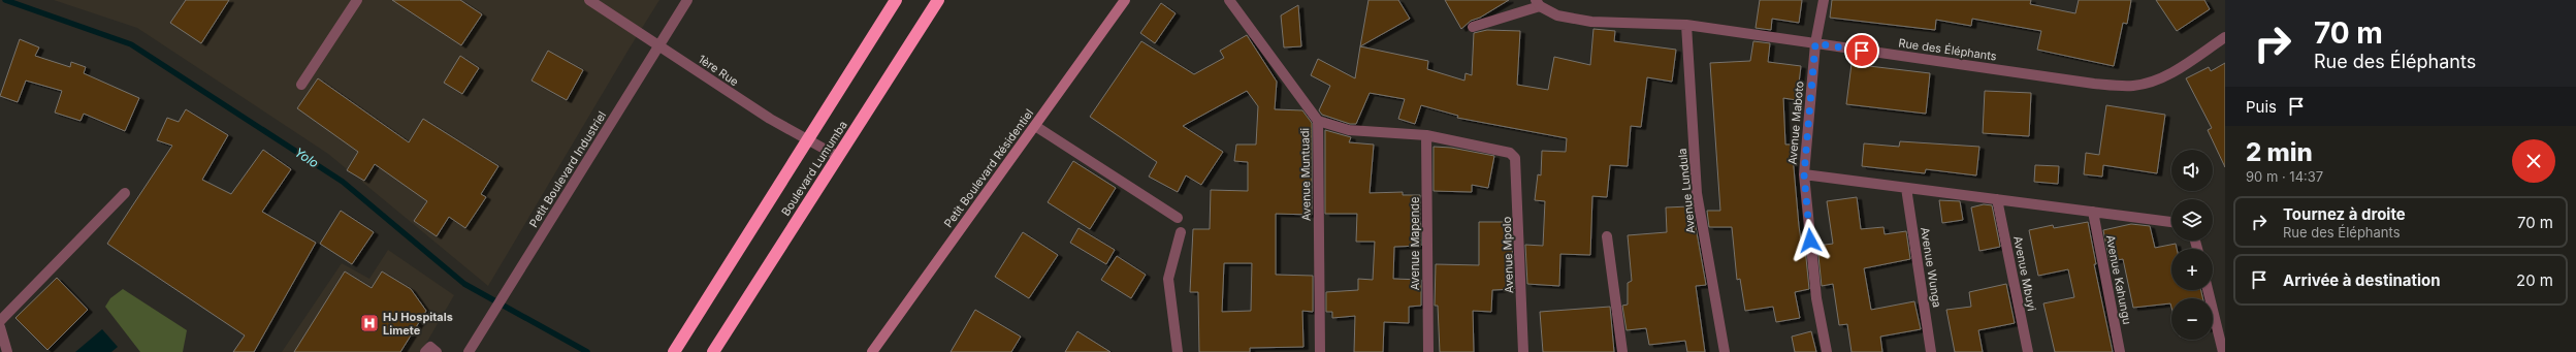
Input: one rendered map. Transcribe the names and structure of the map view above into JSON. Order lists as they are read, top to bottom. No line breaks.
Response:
{"streets":{"highway":["Boulevard Lumumba"],"street":["Rue des Éléphants","1ère Rue","Avenue Maboto","Petit Boulevard Résidentiel","Petit Boulevard Industriel","Avenue Muntuadi","Avenue Lundula","Avenue Mapende","Avenue Mpolo","Avenue Wunga","Avenue Mbuyi","Avenue Kahungu"]},"crossings":[["Rue des Éléphants","Avenue Maboto"],["Rue des Éléphants","Avenue Lundula"],["1ère Rue","Boulevard Lumumba"],["1ère Rue","Petit Boulevard Industriel"],["Avenue Mapende","Avenue Mpolo"]],"water":["Yolo"],"places":{"hospital":["HJ Hospitals Limete"]},"page":{"turn":["70 m","Rue des Éléphants"],"then":"Puis","heading":["2 min","90 m · 14:37"],"map_buttons":["+","−"],"list":[{"name":"Tournez à droite","note":"Rue des Éléphants","value":"70 m"},{"name":"Arrivée à destination","value":"20 m"}]}}
